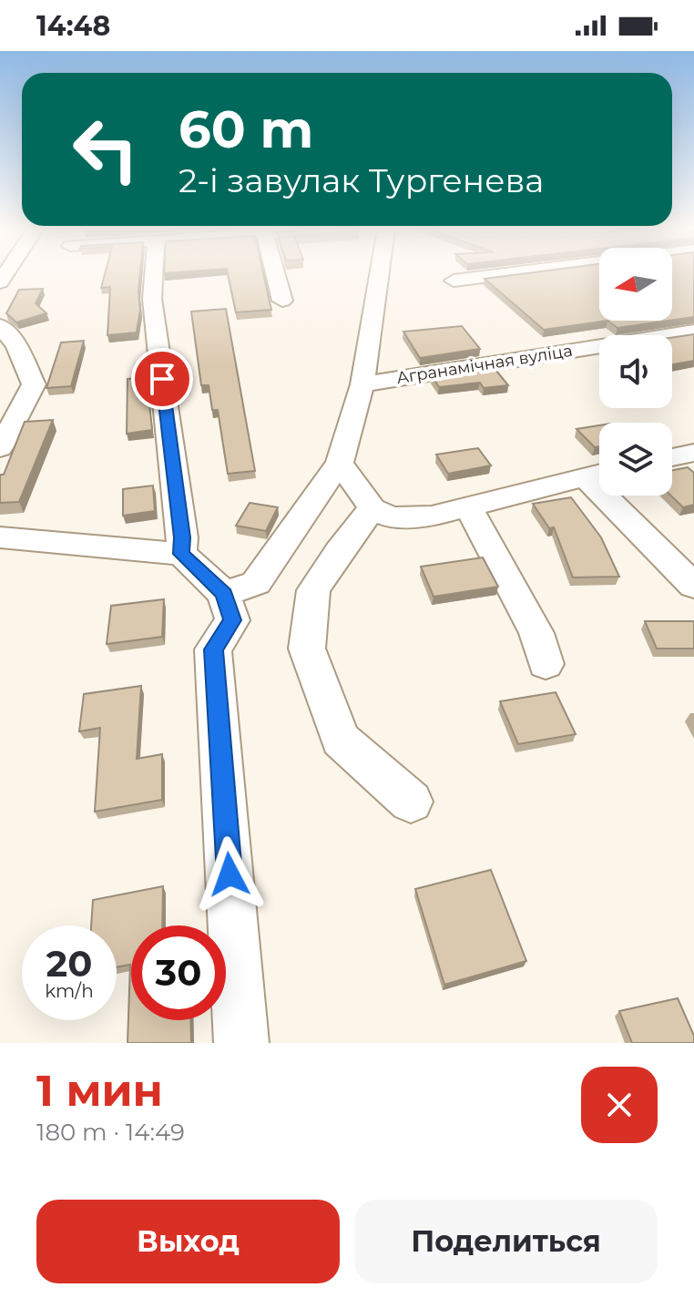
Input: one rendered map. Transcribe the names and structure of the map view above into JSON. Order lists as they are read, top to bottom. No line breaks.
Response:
{"streets":{"street":["Агранамічная вуліца"]},"north":"left","page":{"status":"14:48","turn":["60 m","2-і завулак Тургенева"],"speed":"20 km/h","limit":"30","heading":["1 мин","180 m · 14:49"],"buttons":["Выход","Поделиться"]}}
